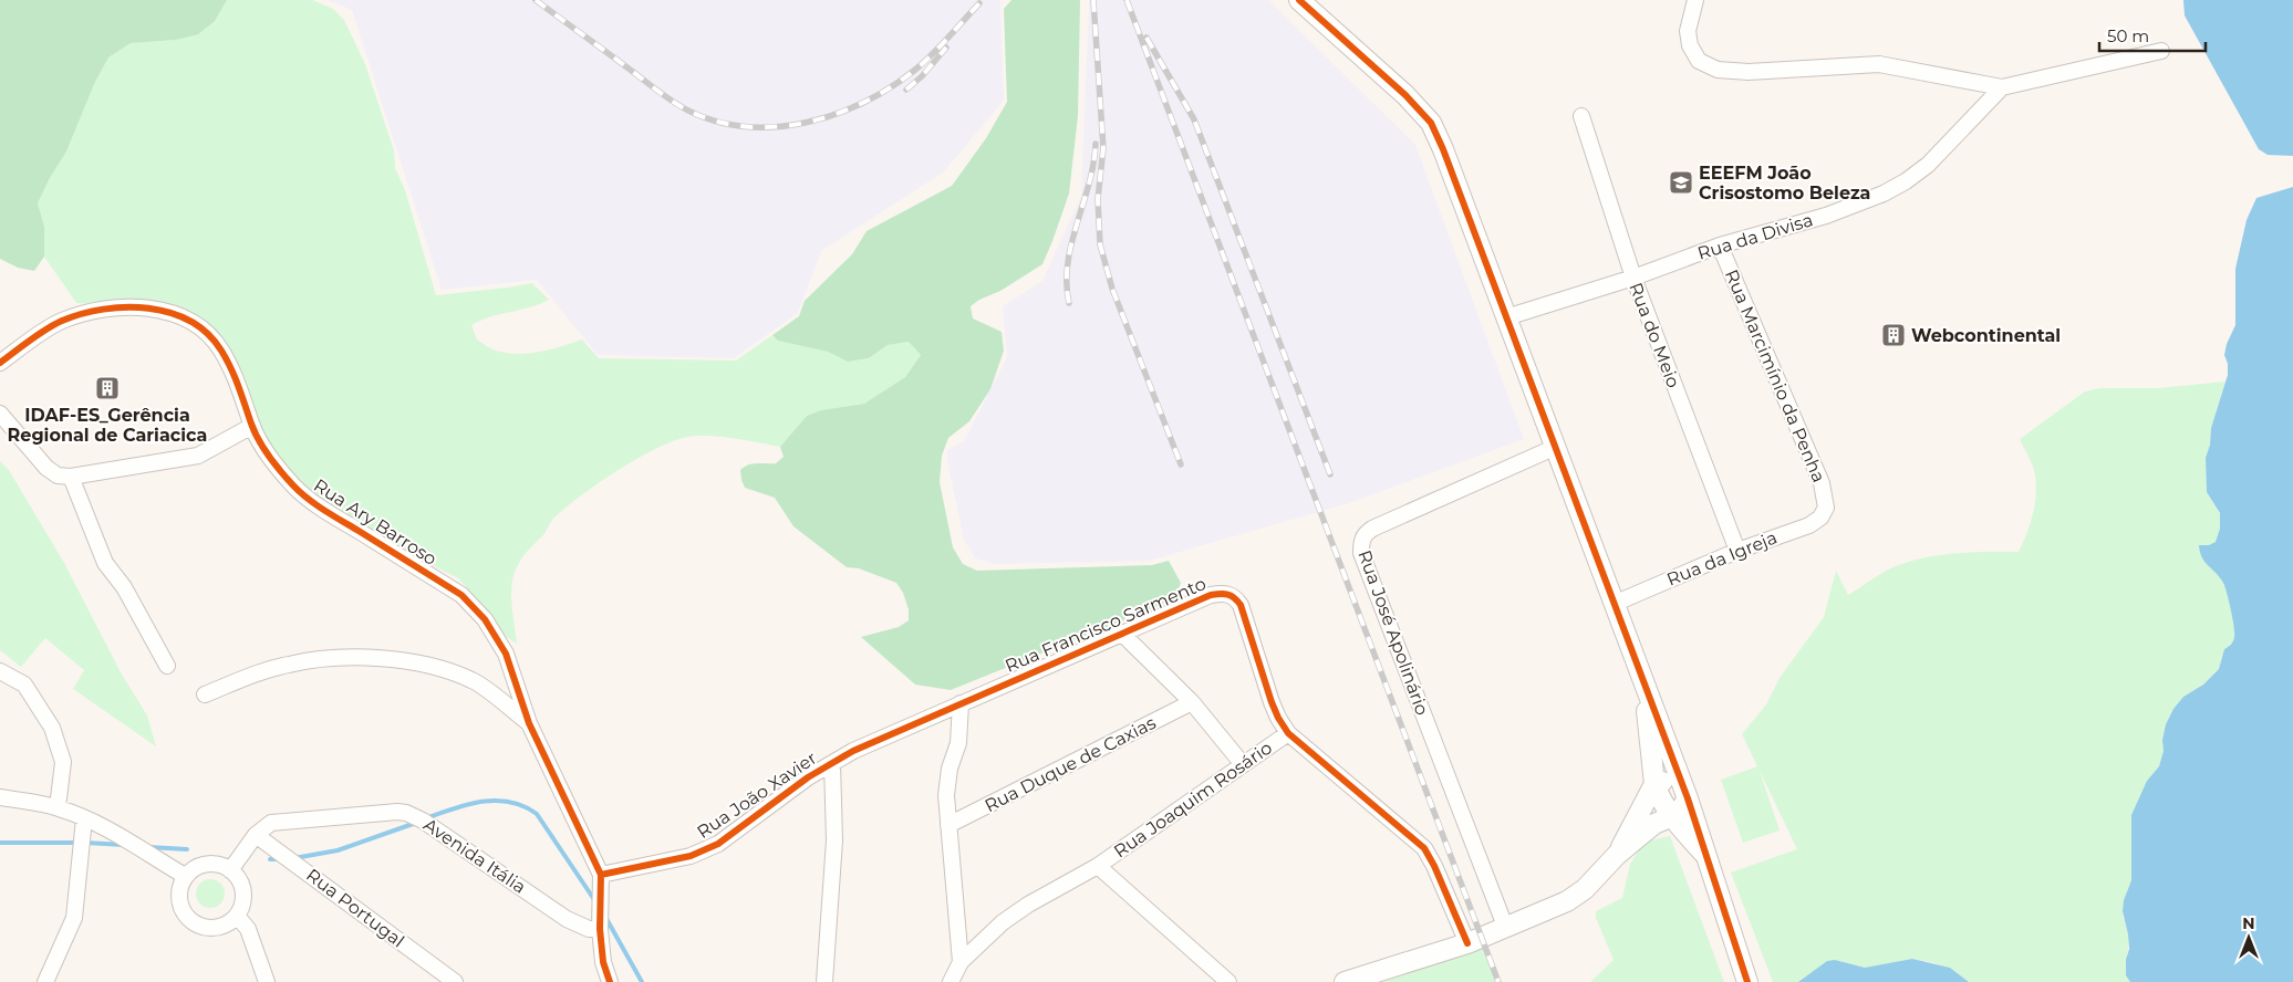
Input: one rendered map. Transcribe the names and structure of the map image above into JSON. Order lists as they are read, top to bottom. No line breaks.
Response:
{"streets":{"street":["Rua da Divisa","Rua do Meio","Rua Marcimínio da Penha","Rua Ary Barroso","Rua da Igreja","Rua Francisco Sarmento","Rua José Apolinário","Rua Duque de Caxias","Rua João Xavier","Rua Joaquim Rosário","Avenida Itália","Rua Portugal"]},"crossings":[["Rua da Divisa","Rua do Meio"],["Rua da Divisa","Rua Marcimínio da Penha"],["Rua do Meio","Rua da Igreja"],["Rua Marcimínio da Penha","Rua da Igreja"],["Rua Ary Barroso","Rua João Xavier"],["Rua Francisco Sarmento","Rua João Xavier"],["Rua Francisco Sarmento","Rua Joaquim Rosário"],["Avenida Itália","Rua Portugal"]],"places":{"school or university":["EEEFM João Crisostomo Beleza"],"building":["Webcontinental","IDAF-ES_Gerência Regional de Cariacica"]},"scale_bar":"50 m","north":"top"}
